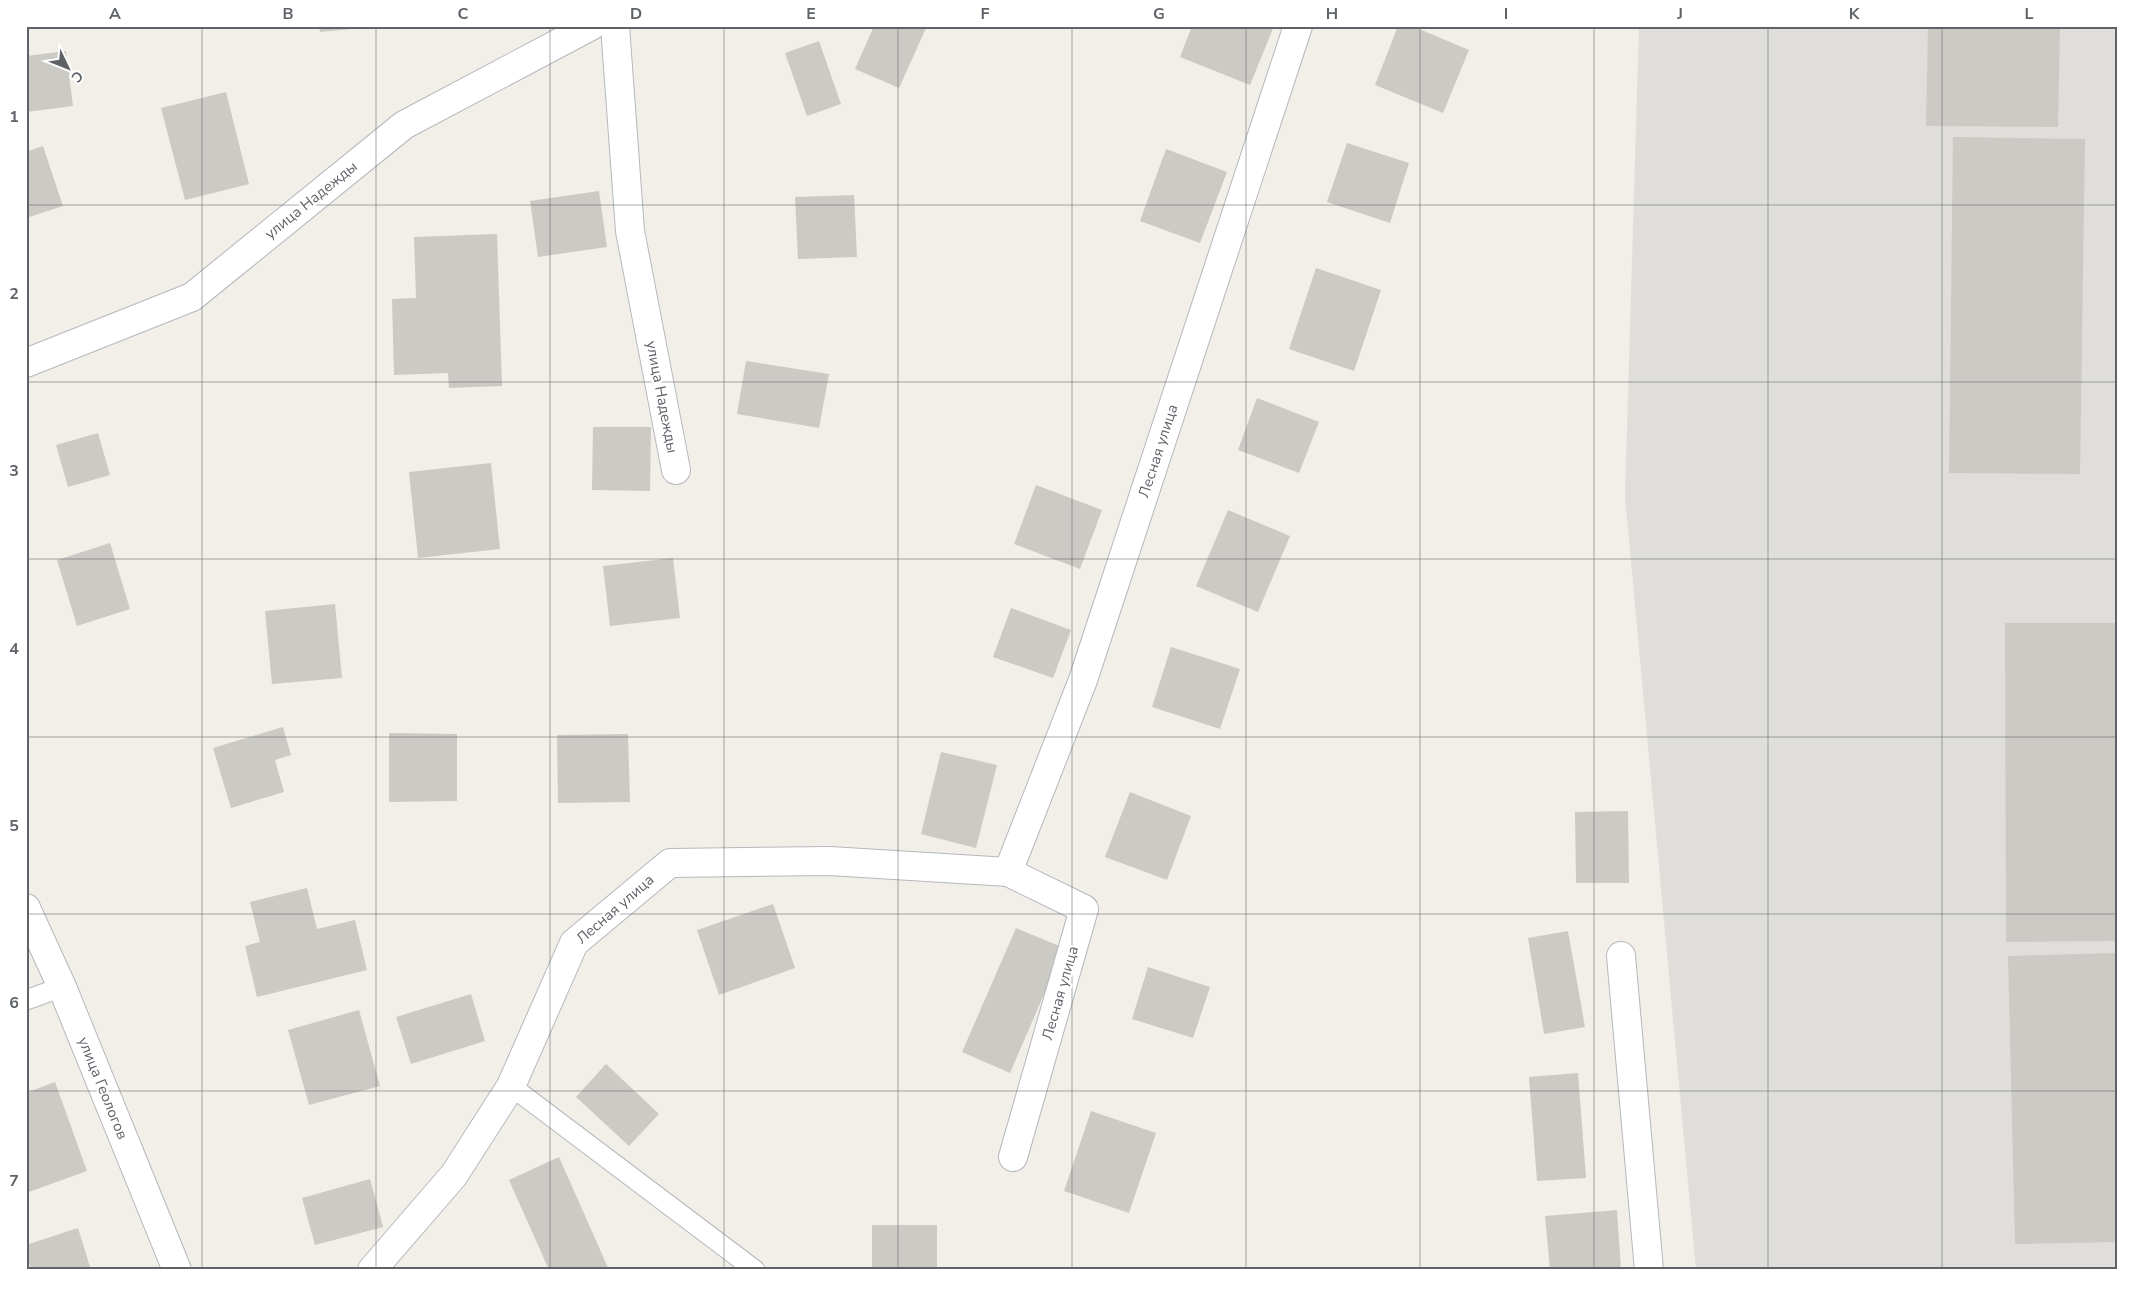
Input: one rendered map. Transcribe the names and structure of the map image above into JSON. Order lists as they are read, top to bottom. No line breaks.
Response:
{"streets":{"street":["улица Надежды","Лесная улица","улица Геологов"]},"north":"bottom right","grid":{"columns":["A","B","C","D","E","F","G","H","I","J","K","L"],"rows":["1","2","3","4","5","6","7"]}}
